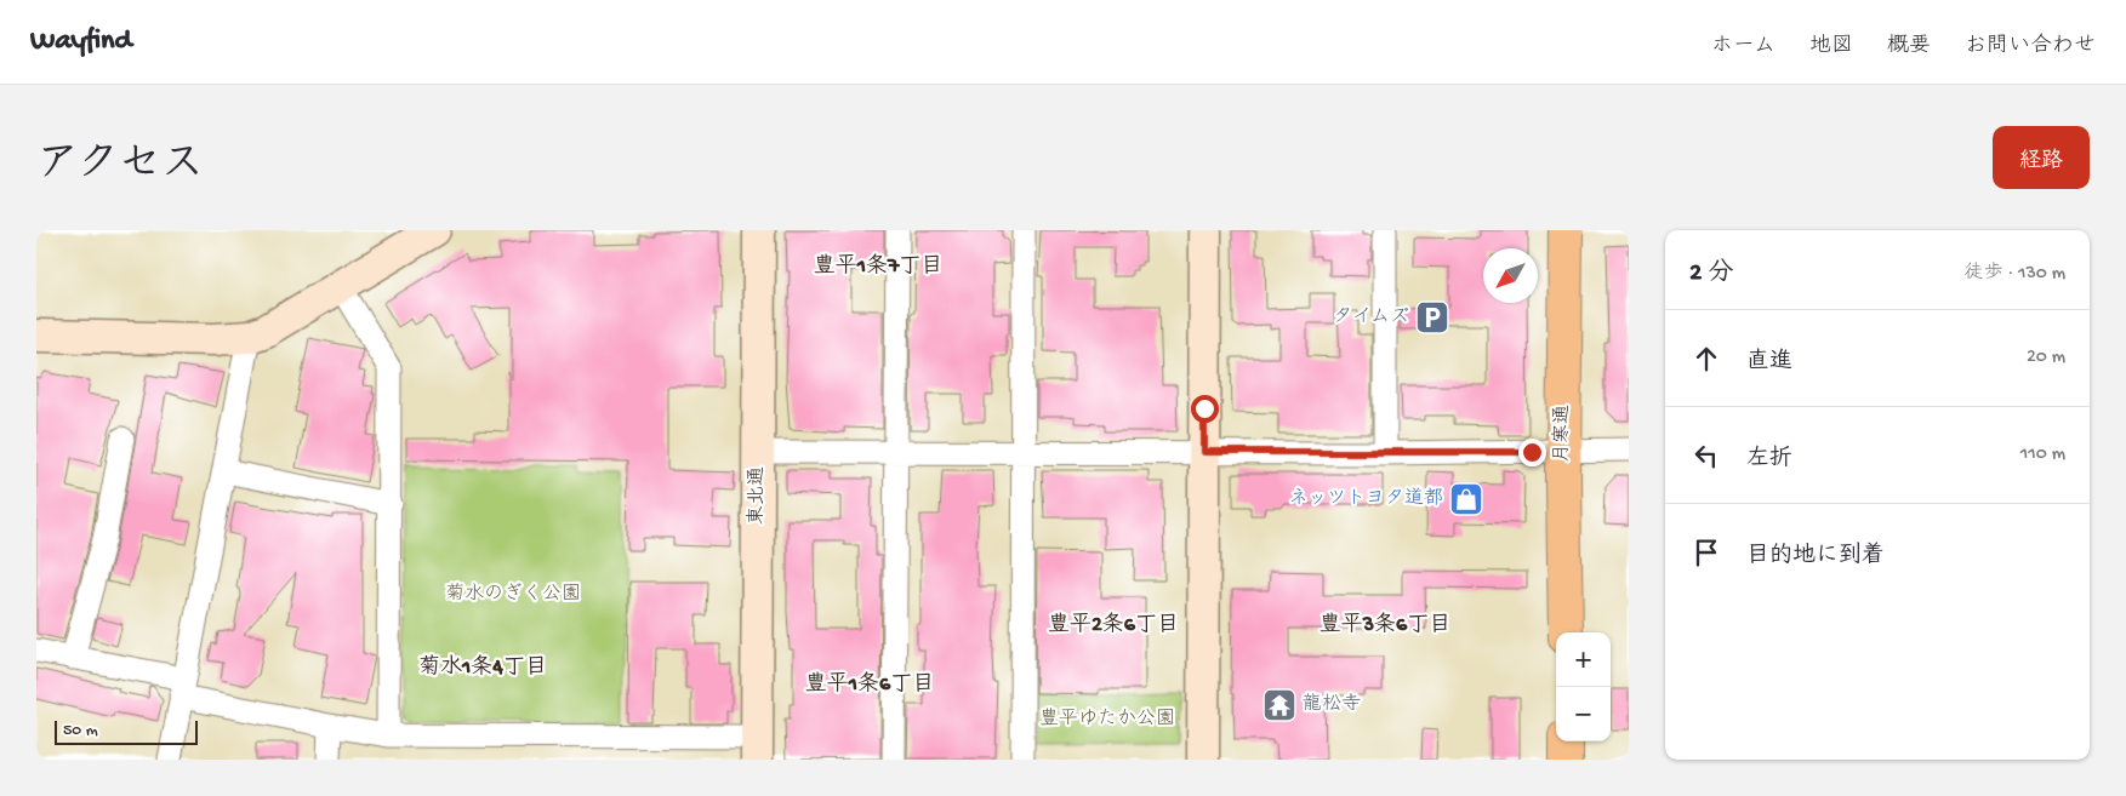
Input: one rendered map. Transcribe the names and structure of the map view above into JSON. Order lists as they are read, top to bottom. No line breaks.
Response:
{"streets":{"highway":["月寒通"],"street":["東北通"]},"districts":["豊平1条7丁目","豊平2条6丁目","豊平3条6丁目","菊水1条4丁目","豊平1条6丁目"],"parks":["菊水のぎく公園","豊平ゆたか公園"],"places":{"parking":["タイムズ"],"shop":["ネッツトヨタ道都"],"temple":["龍松寺"]},"scale_bar":"50 m","north":"bottom left","page":{"header":"Wayfind","nav":["ホーム","地図","概要","お問い合わせ"],"title":"アクセス","buttons":"経路","heading":["2 分","徒歩 · 130 m"],"list":[["直進","20 m"],["左折","110 m"],"目的地に到着"],"map_buttons":["+","−"],"scale":"50 m"}}
